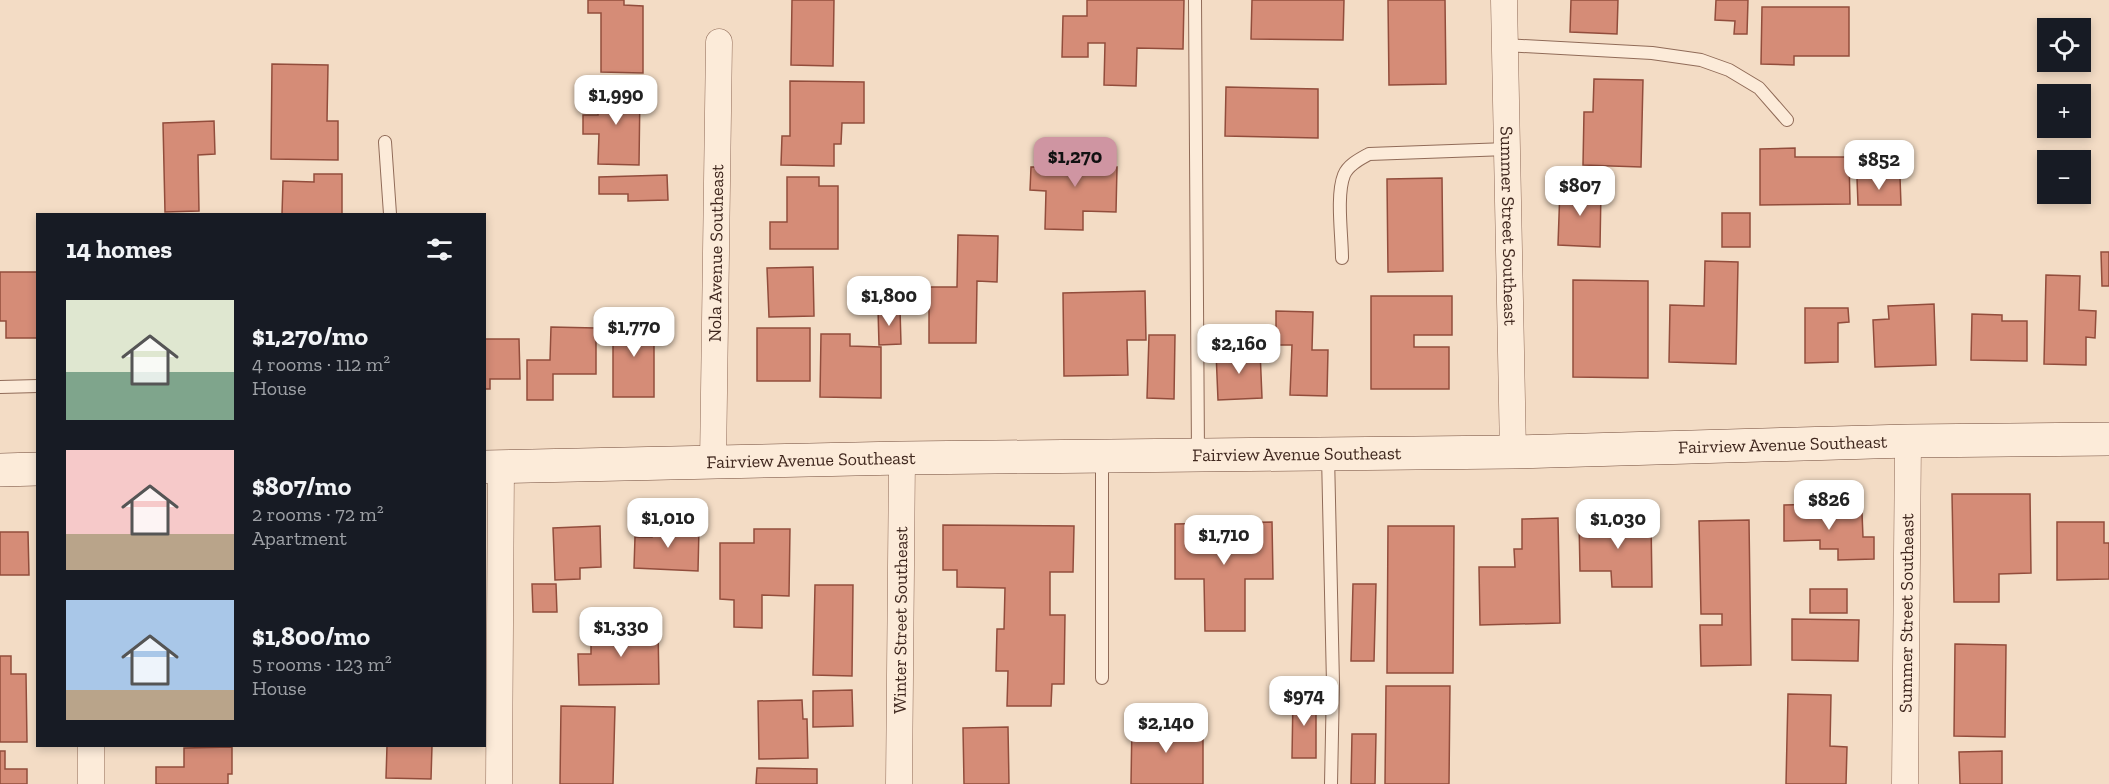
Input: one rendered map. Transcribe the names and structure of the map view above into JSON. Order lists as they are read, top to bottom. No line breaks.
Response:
{"streets":{"main road":["Fairview Avenue Southeast"],"street":["Summer Street Southeast","Nola Avenue Southeast","Winter Street Southeast"]},"crossings":[["Summer Street Southeast","Fairview Avenue Southeast"],["Nola Avenue Southeast","Fairview Avenue Southeast"],["Fairview Avenue Southeast","Winter Street Southeast"]],"page":{"map_buttons":["+","−"],"price":["$1,990","$1,270","$852","$807","$1,800","$1,770","$2,160","$826","$1,010","$1,030","$1,710","$1,330","$974","$2,140"],"heading":"14 homes","list":[{"name":"$1,270/mo","note":"4 rooms · 112 m² · House"},{"name":"$807/mo","note":"2 rooms · 72 m² · Apartment"},{"name":"$1,800/mo","note":"5 rooms · 123 m² · House"}]}}
